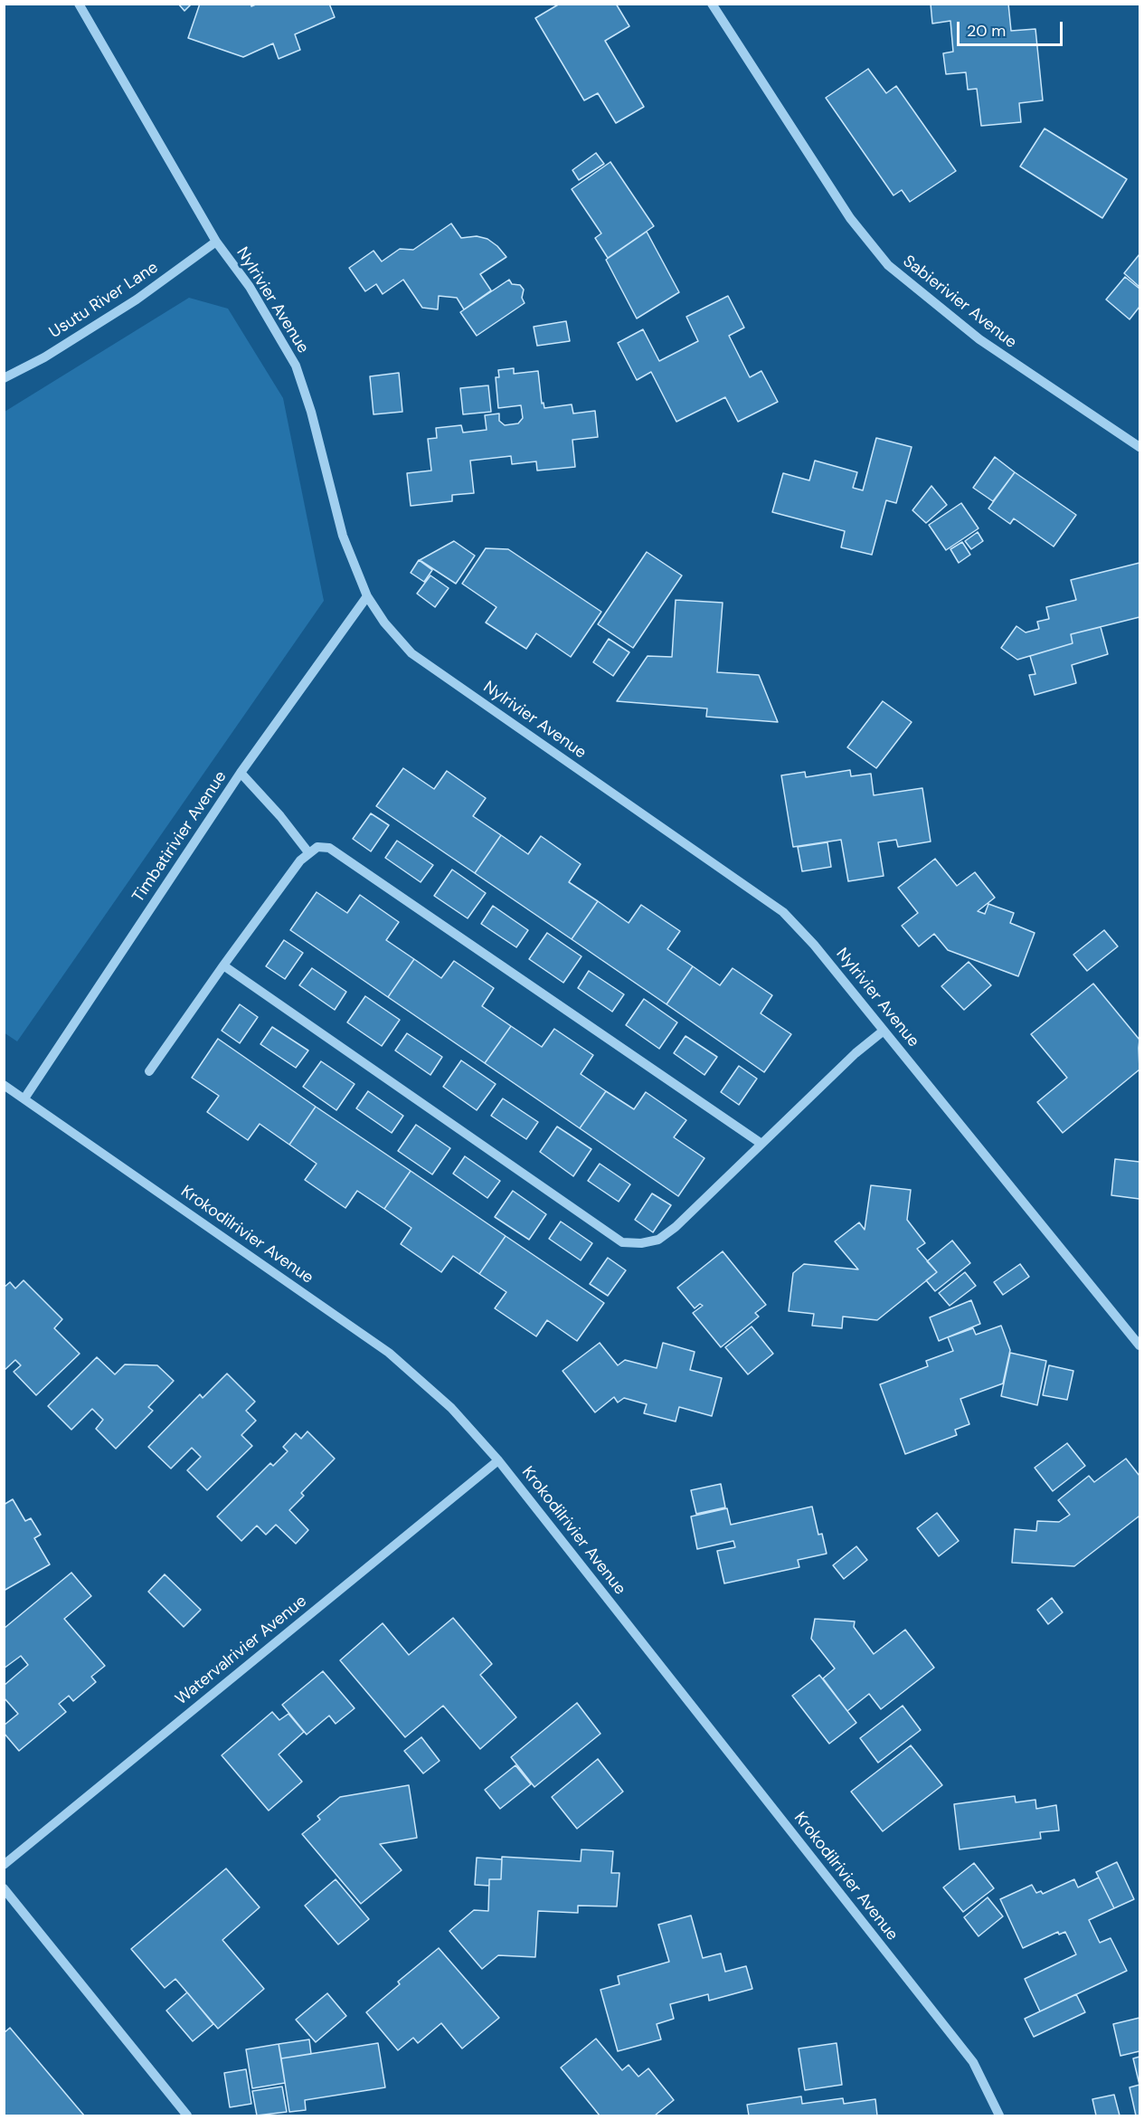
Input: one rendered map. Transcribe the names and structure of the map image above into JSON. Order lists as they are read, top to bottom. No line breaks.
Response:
{"streets":{"street":["Usutu River Lane","Nylrivier Avenue","Sabierivier Avenue","Timbatirivier Avenue","Krokodilrivier Avenue","Watervalrivier Avenue"]},"crossings":[["Usutu River Lane","Nylrivier Avenue"],["Nylrivier Avenue","Timbatirivier Avenue"],["Timbatirivier Avenue","Krokodilrivier Avenue"],["Krokodilrivier Avenue","Watervalrivier Avenue"]],"scale_bar":"20 m"}
